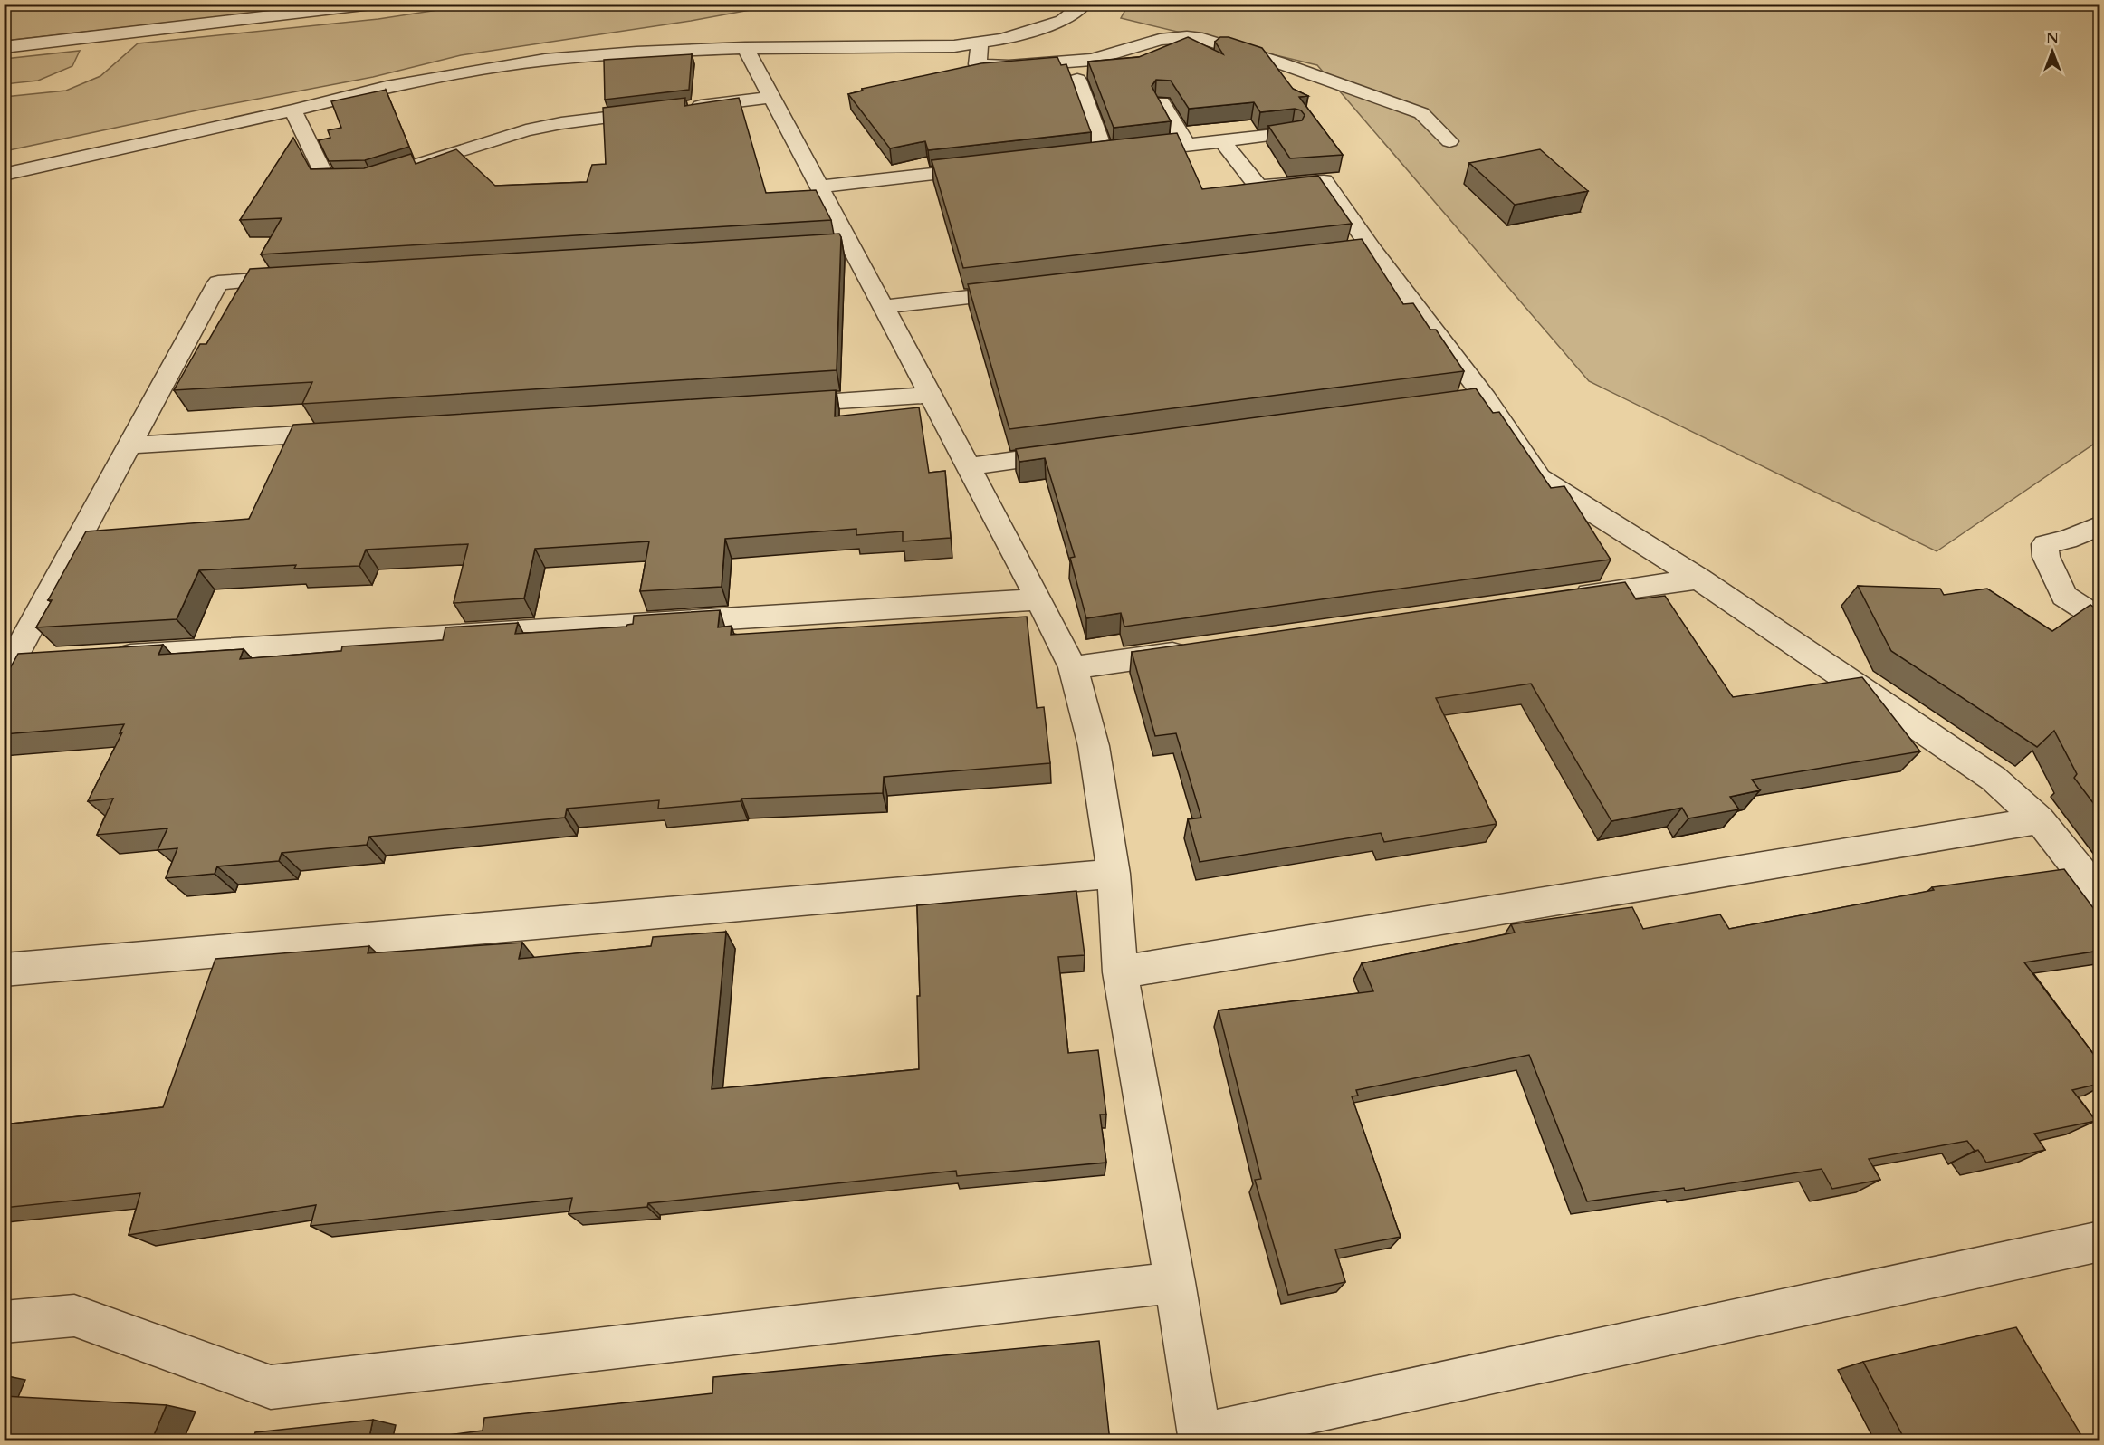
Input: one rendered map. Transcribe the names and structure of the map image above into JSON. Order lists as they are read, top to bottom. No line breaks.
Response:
{"north":"top"}
